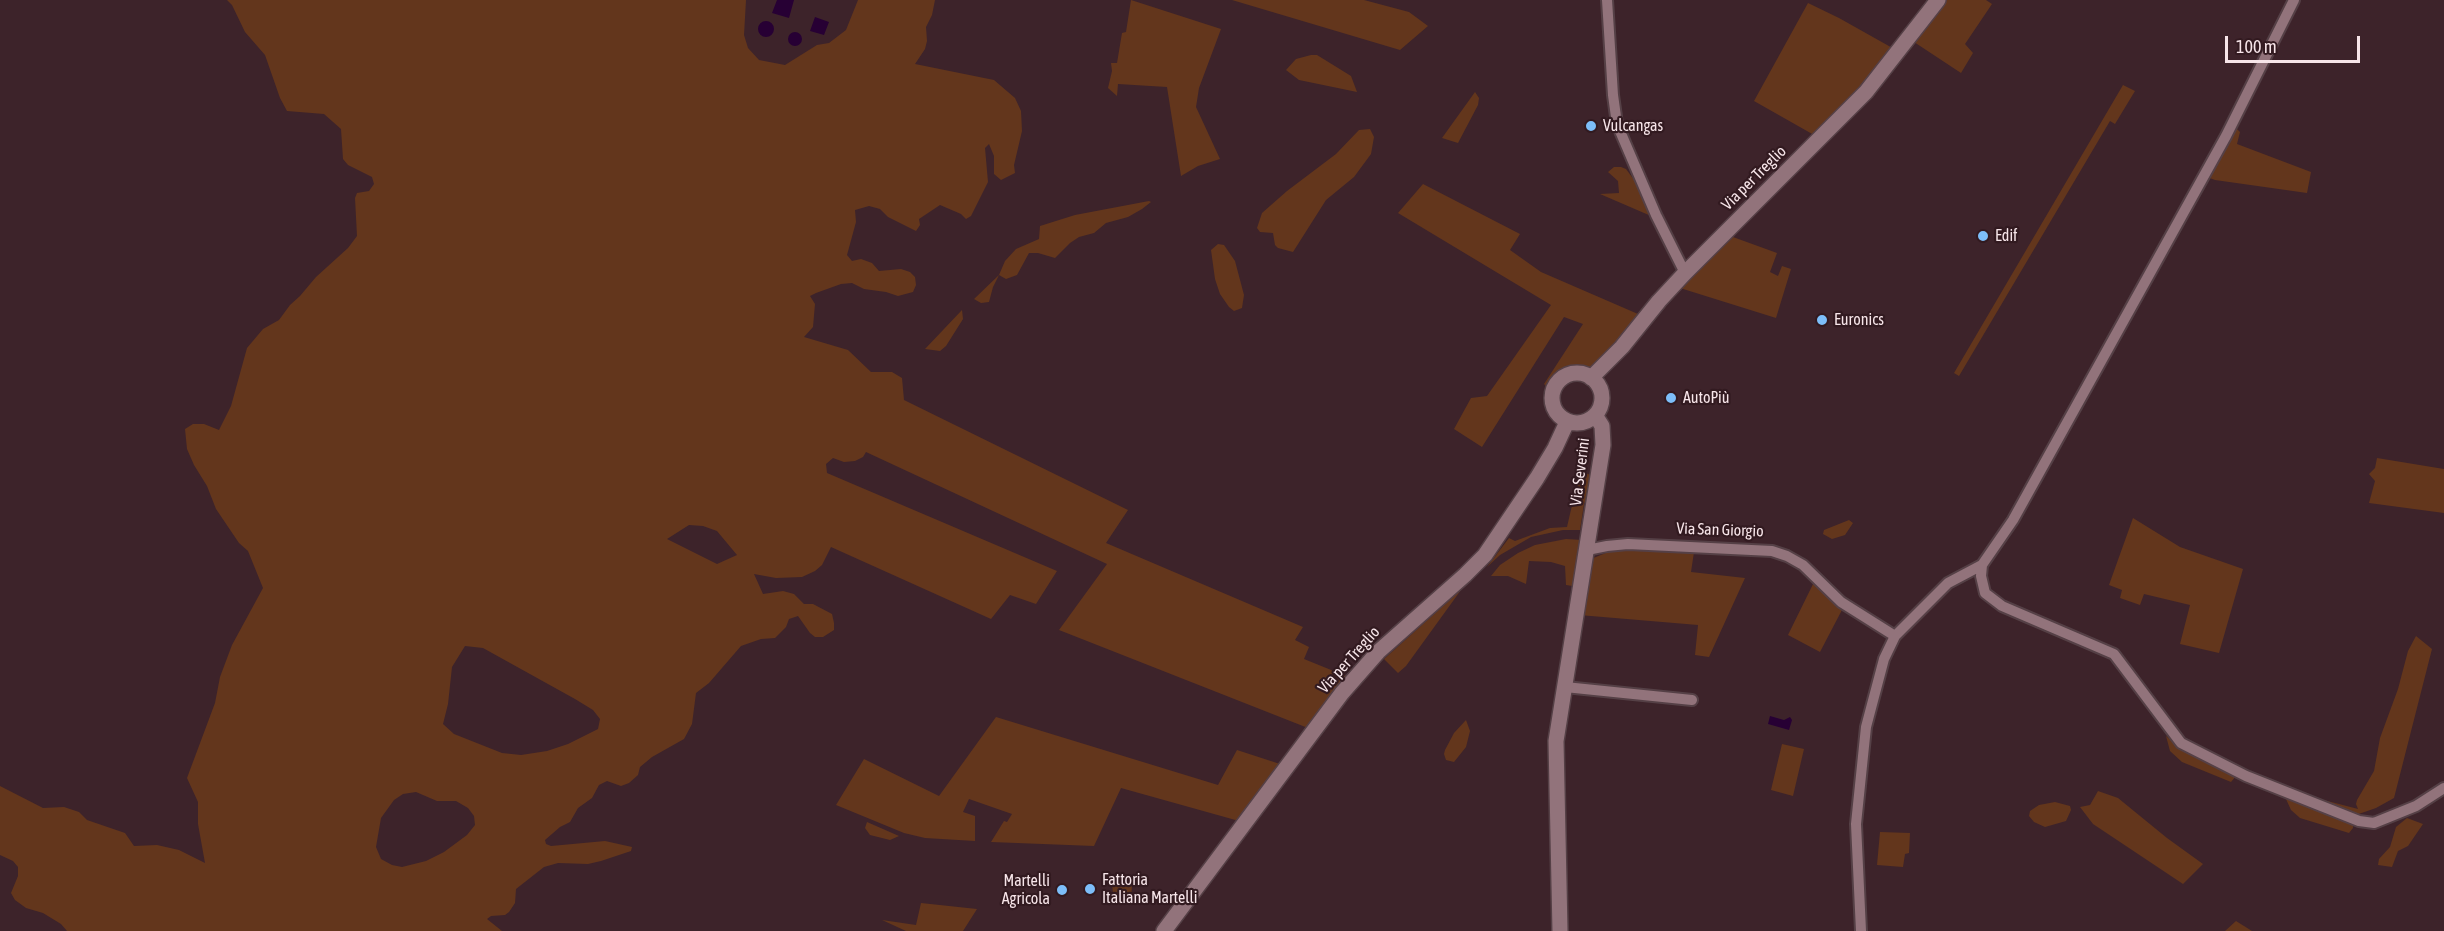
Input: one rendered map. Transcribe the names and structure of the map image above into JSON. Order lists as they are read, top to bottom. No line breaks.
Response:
{"streets":{"main road":["Via per Treglio","Via Severini"],"street":["Via San Giorgio"]},"crossings":[["Via per Treglio","Via Severini"],["Via Severini","Via San Giorgio"]],"places":["Vulcangas","Edif","Euronics","AutoPiù","Fattoria Italiana Martelli","Martelli Agricola"],"scale_bar":"100 m"}
